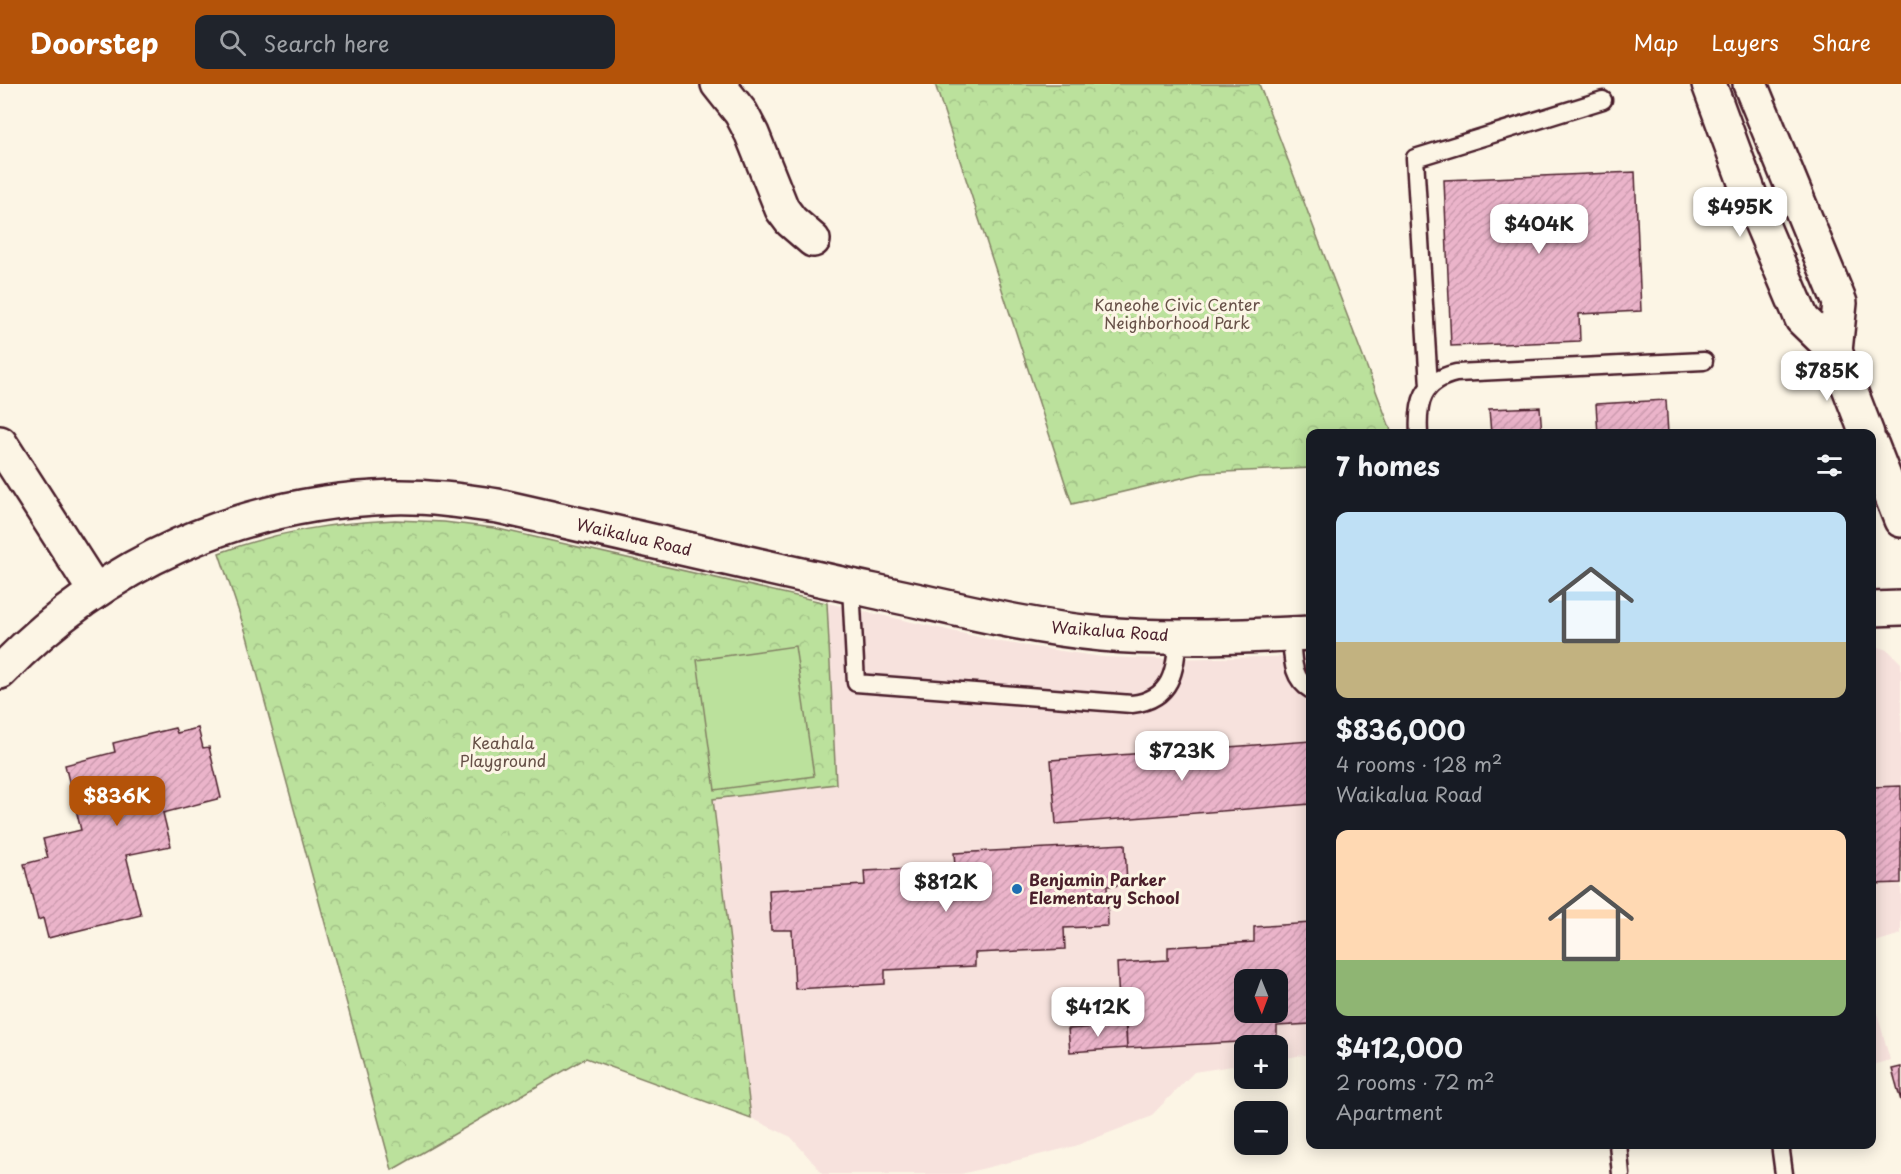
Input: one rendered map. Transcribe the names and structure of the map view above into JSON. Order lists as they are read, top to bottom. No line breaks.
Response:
{"streets":{"street":["Waikalua Road"]},"parks":["Kaneohe Civic Center Neighborhood Park","Keahala Playground"],"places":["Benjamin Parker Elementary School"],"north":"bottom","page":{"header":"Doorstep","search":"Search here","nav":["Map","Layers","Share"],"price":["$495K","$404K","$785K","$723K","$836K","$812K","$412K"],"heading":"7 homes","list":[{"name":"$836,000","note":"4 rooms · 128 m² · Waikalua Road"},{"name":"$412,000","note":"2 rooms · 72 m² · Apartment"}],"map_buttons":["+","−"]}}
